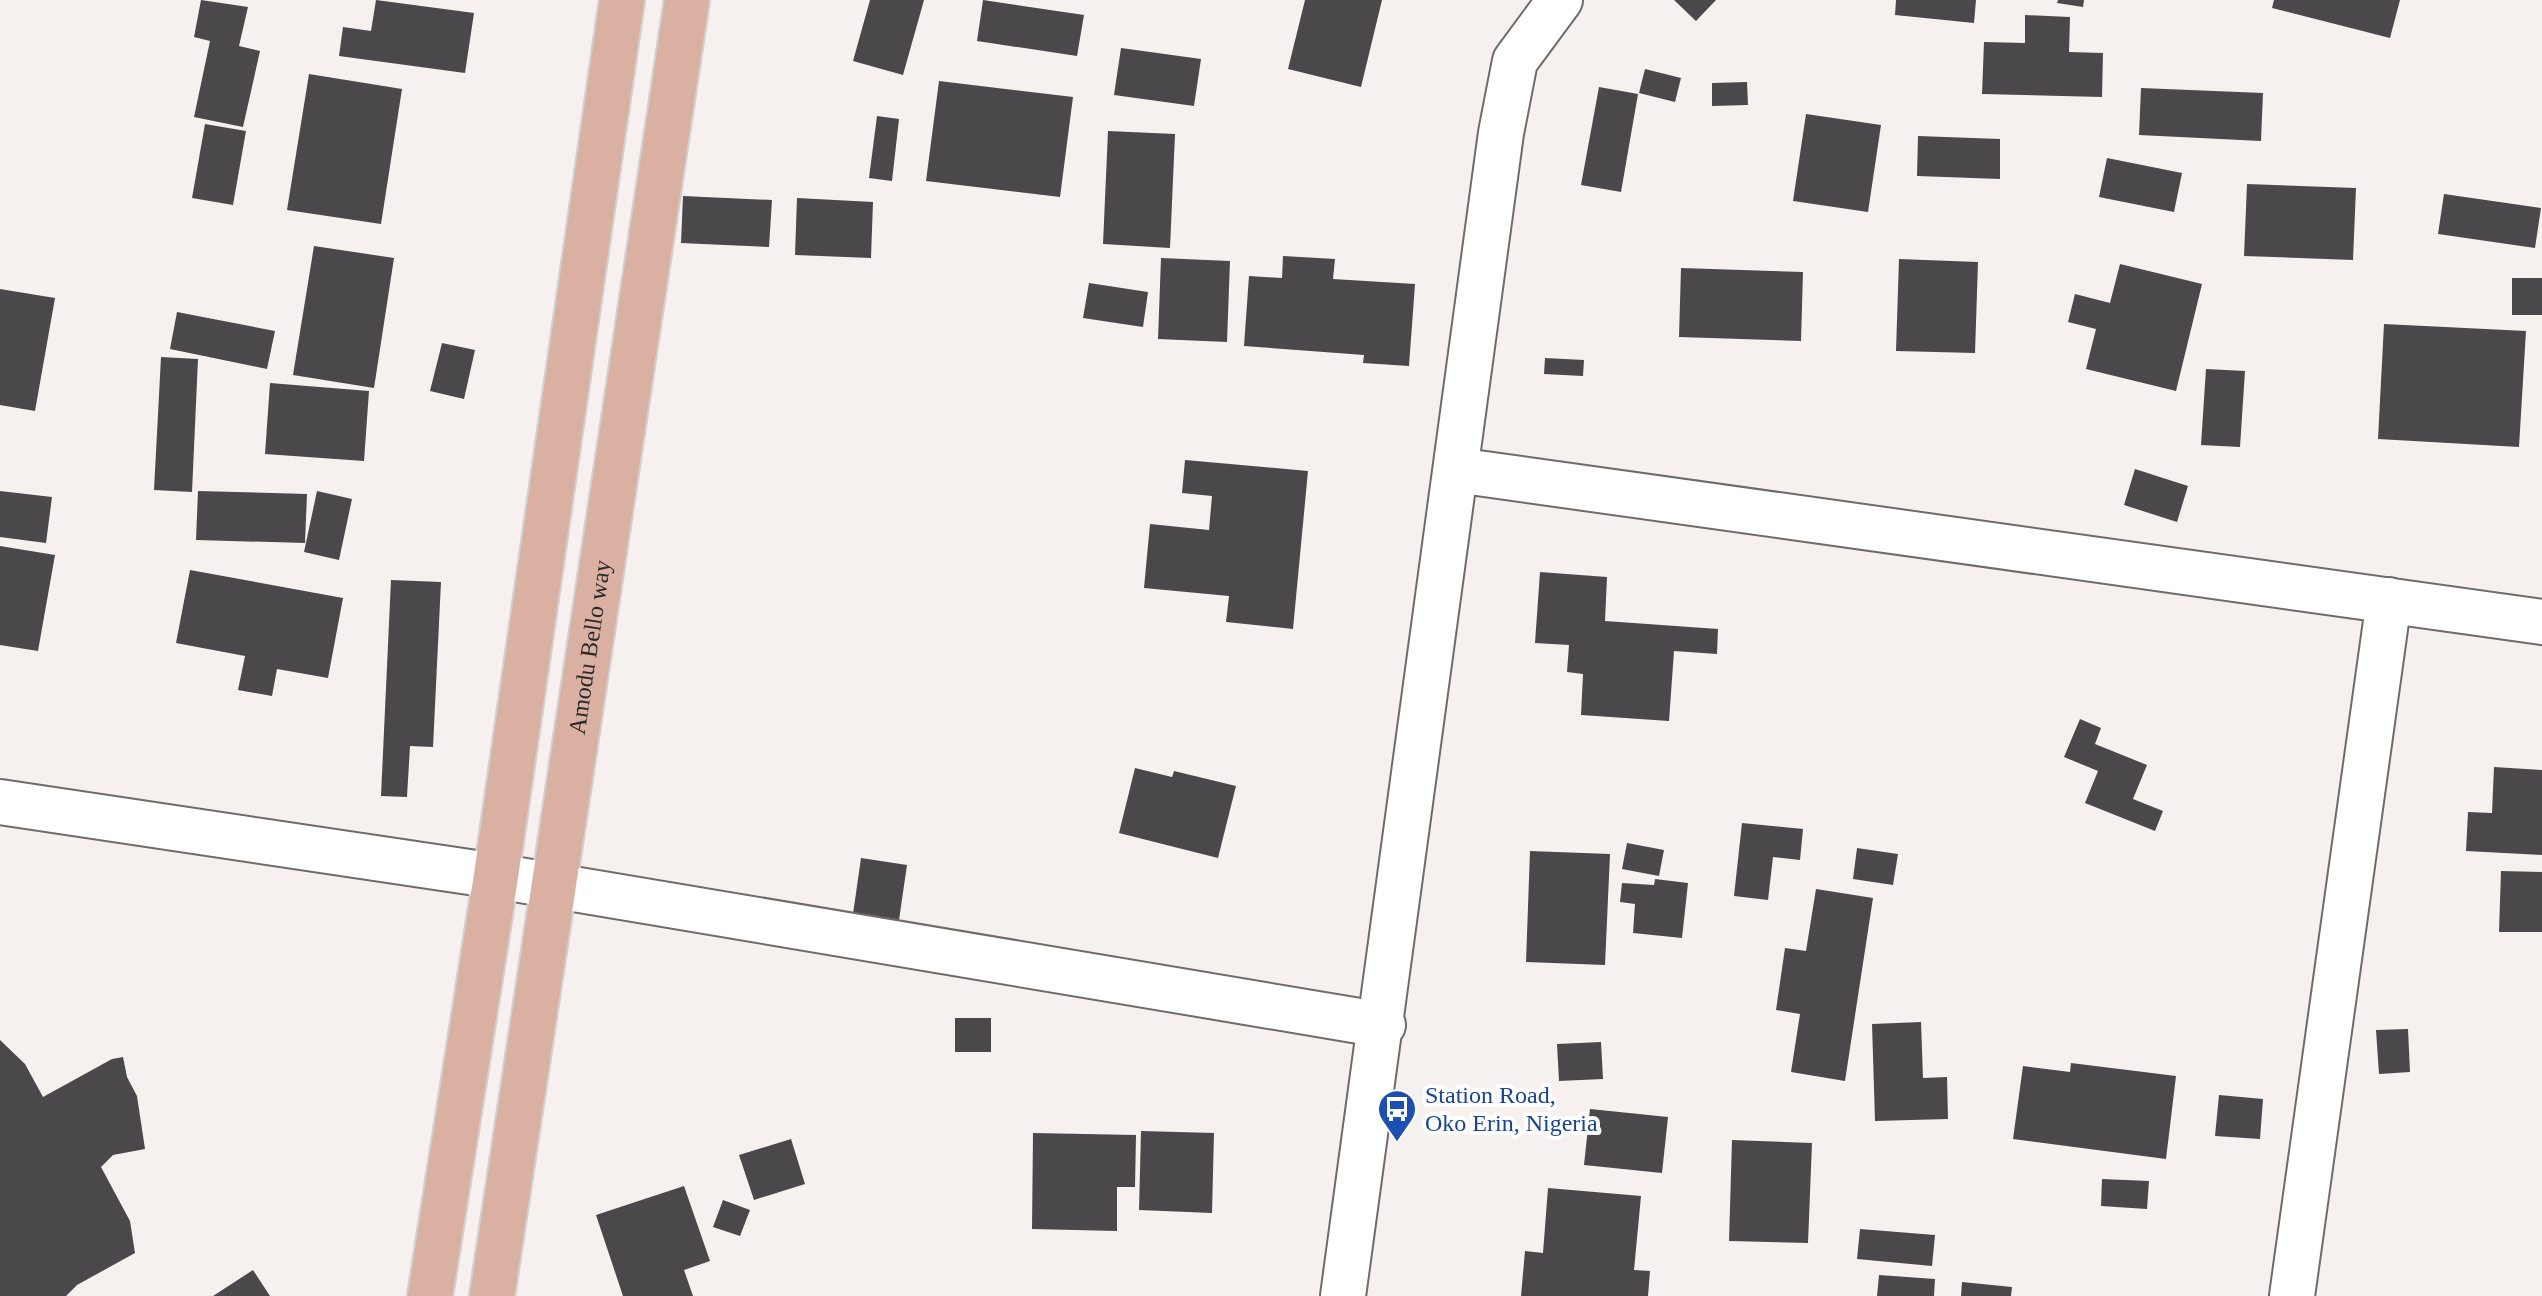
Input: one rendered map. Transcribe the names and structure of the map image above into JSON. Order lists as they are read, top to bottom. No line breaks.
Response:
{"streets":{"main road":["Amodu Bello way"]},"places":{"bus stop":["Station Road, Oko Erin, Nigeria"]}}
